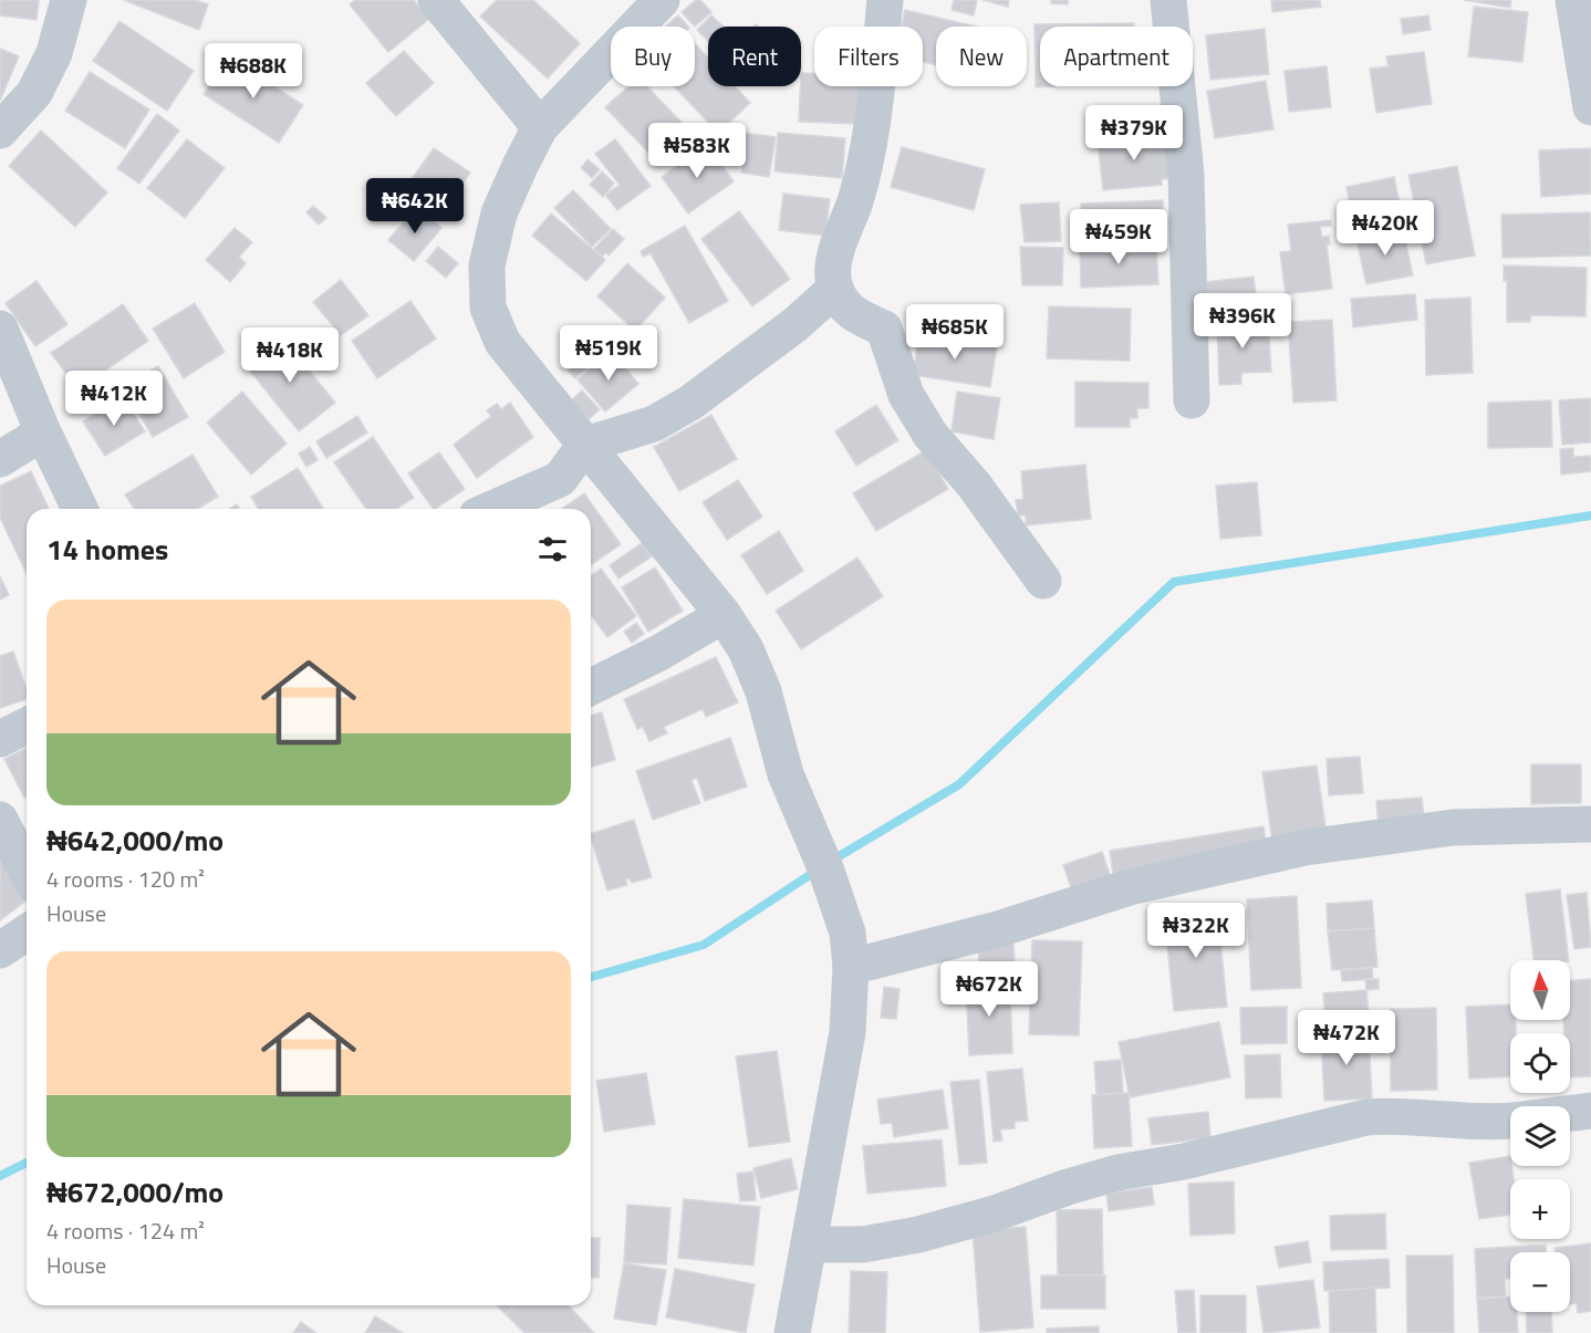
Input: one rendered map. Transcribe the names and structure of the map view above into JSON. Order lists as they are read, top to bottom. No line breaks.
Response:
{"north":"top","page":{"chip":["Buy","Rent","Filters","New","Apartment"],"price":["₦688K","₦379K","₦583K","₦642K","₦420K","₦459K","₦396K","₦685K","₦519K","₦418K","₦412K","₦322K","₦672K","₦472K"],"heading":"14 homes","list":[{"name":"₦642,000/mo","note":"4 rooms · 120 m² · House"},{"name":"₦672,000/mo","note":"4 rooms · 124 m² · House"}],"map_buttons":["+","−"]}}
